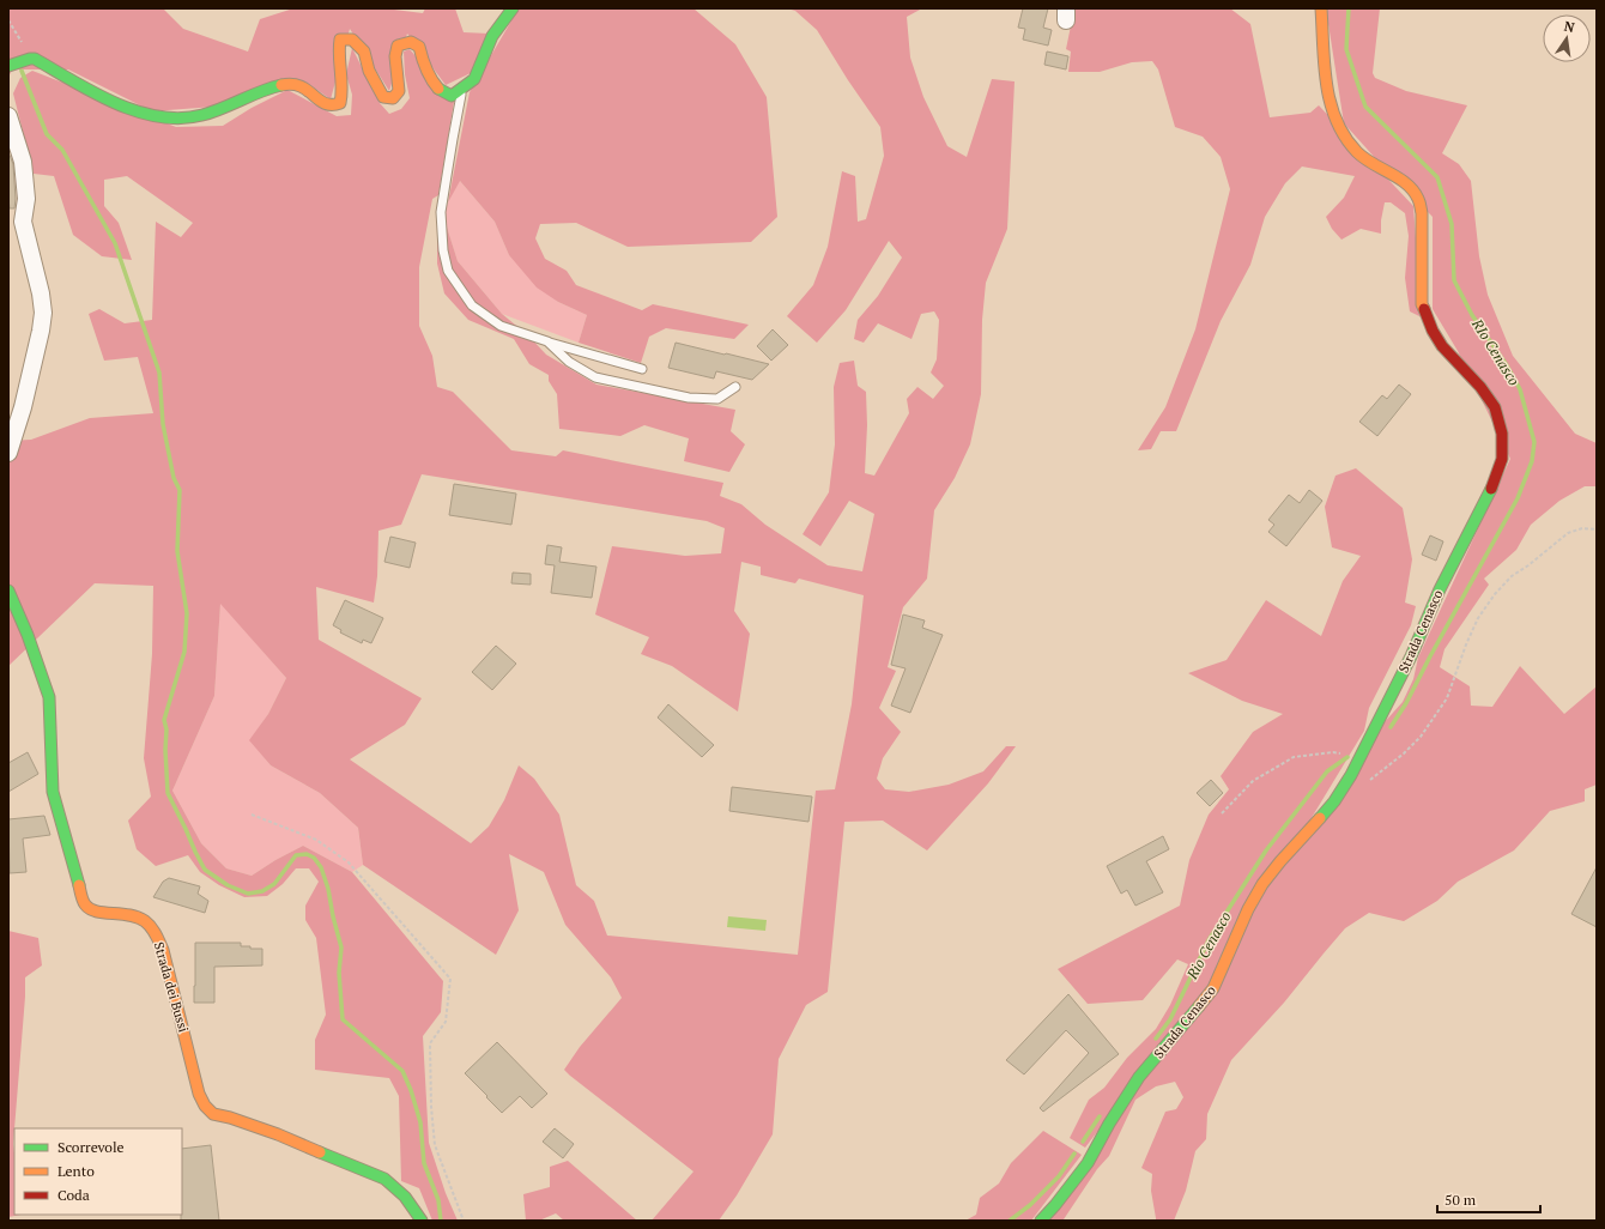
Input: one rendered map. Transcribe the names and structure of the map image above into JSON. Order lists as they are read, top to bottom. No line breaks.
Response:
{"streets":{"street":["Strada Cenasco","Strada dei Bussi"]},"water":["RIo Cenasco","Rio Cenasco"],"legend":["Scorrevole","Lento","Coda"],"scale_bar":"50 m","north":"top"}
